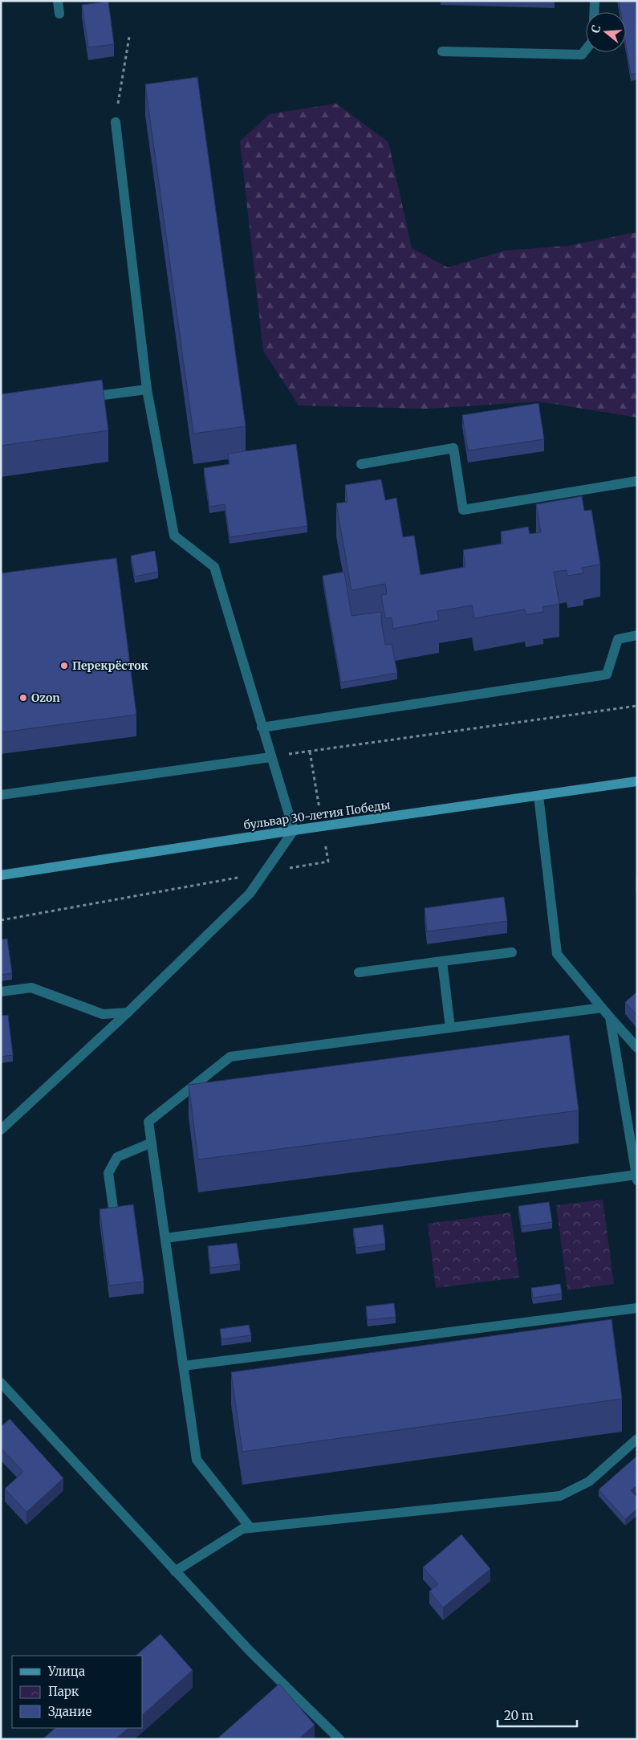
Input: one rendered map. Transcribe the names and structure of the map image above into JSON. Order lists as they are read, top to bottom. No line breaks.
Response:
{"streets":{"main road":["бульвар 30-летия Победы"]},"places":["Перекрёсток","Ozon"],"legend":["Улица","Парк","Здание"],"scale_bar":"20 m","north":"left"}
